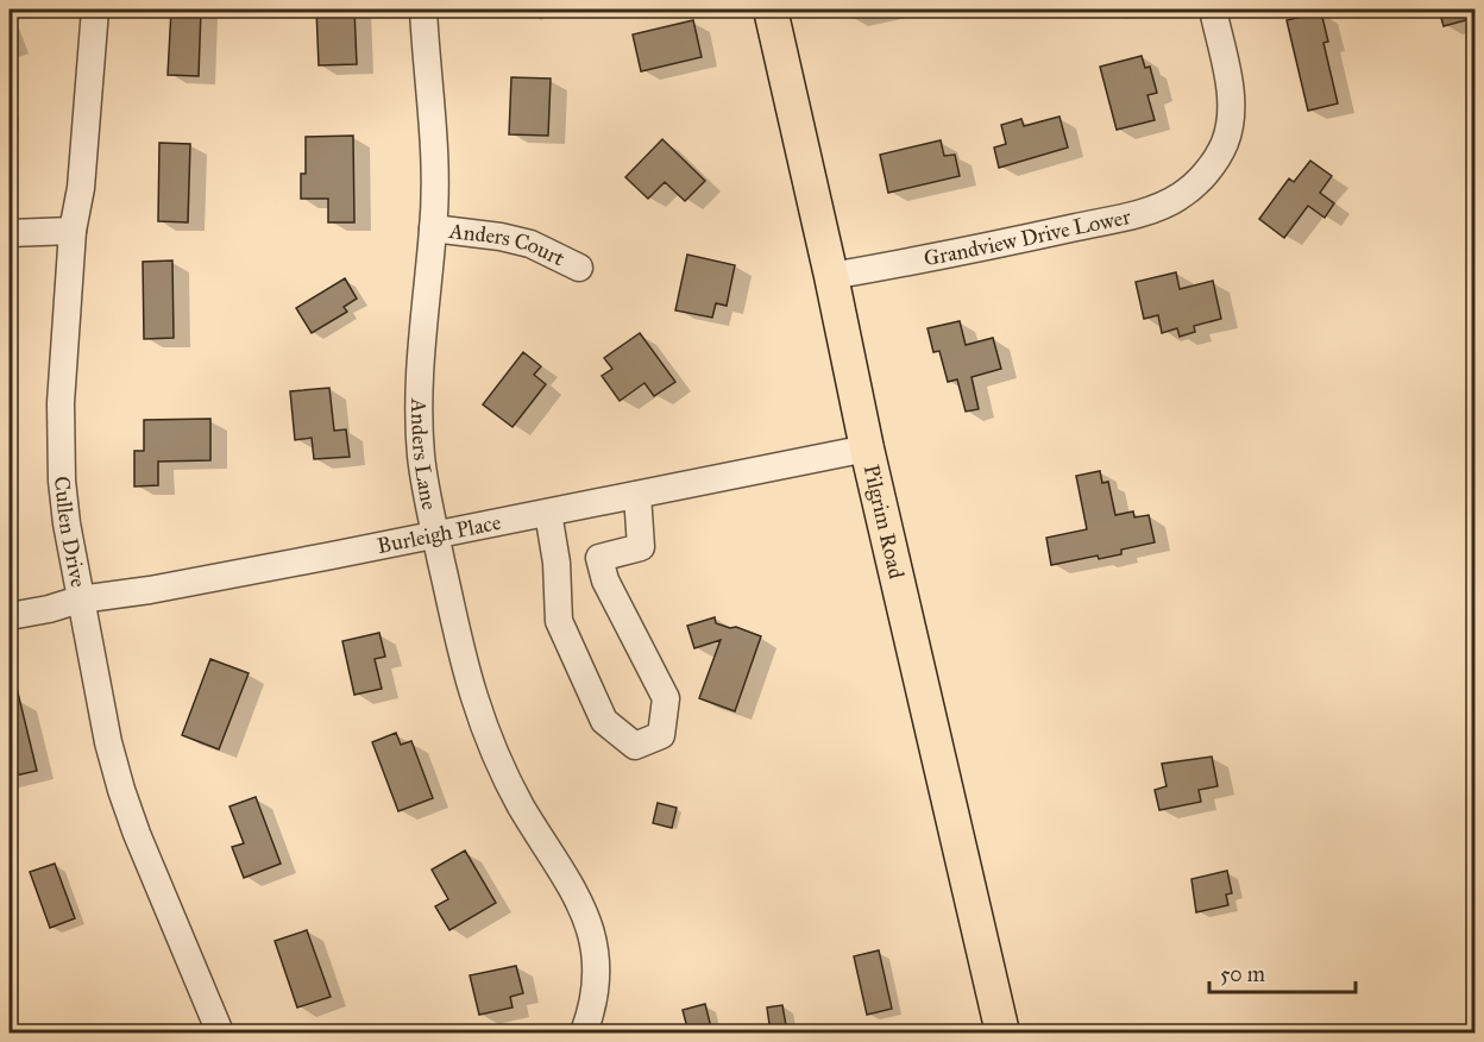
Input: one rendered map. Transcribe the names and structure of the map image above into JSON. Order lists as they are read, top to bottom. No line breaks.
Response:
{"streets":{"main road":["Pilgrim Road"],"street":["Grandview Drive Lower","Anders Court","Anders Lane","Cullen Drive","Burleigh Place"]},"crossings":[["Grandview Drive Lower","Pilgrim Road"],["Anders Court","Anders Lane"],["Anders Lane","Burleigh Place"],["Pilgrim Road","Burleigh Place"],["Cullen Drive","Burleigh Place"]],"scale_bar":"50 m"}
